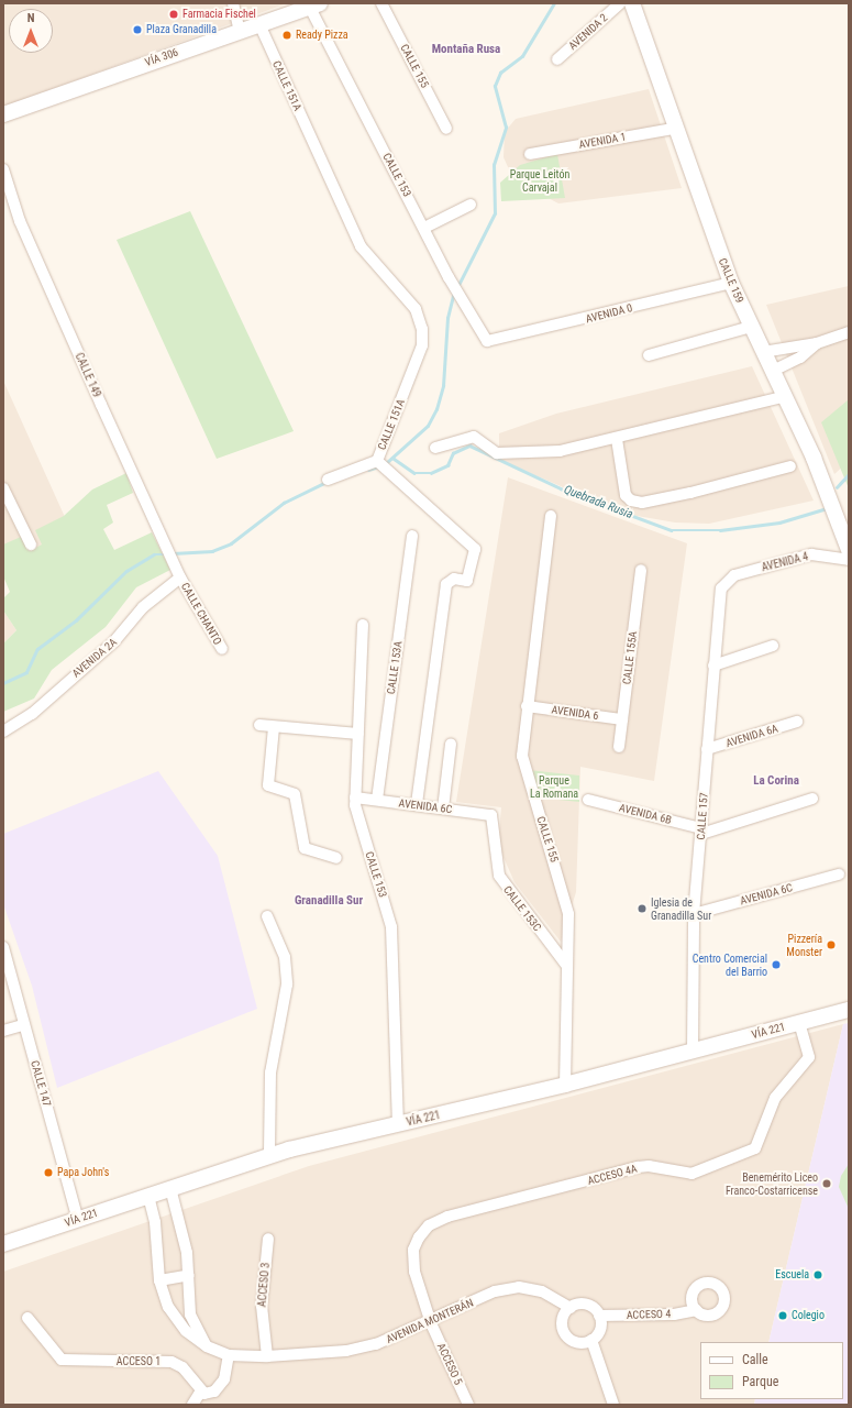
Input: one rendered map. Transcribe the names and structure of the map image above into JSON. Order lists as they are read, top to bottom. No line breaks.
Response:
{"streets":{"street":["AVENIDA 2","VÍA 306","CALLE 155","CALLE 151A","AVENIDA 1","CALLE 153","CALLE 159","AVENIDA 0","CALLE 149","AVENIDA 4","CALLE CHANTO","AVENIDA 2A","CALLE 155A","CALLE 153A","AVENIDA 6","AVENIDA 6A","AVENIDA 6C","AVENIDA 6B","CALLE 157","CALLE 153C","VÍA 221","CALLE 147","ACCESO 4A","ACCESO 3","ACCESO 4","AVENIDA MONTERÁN","ACCESO 1","ACCESO 5"]},"crossings":[["VÍA 306","CALLE 151A"],["VÍA 306","CALLE 153"],["CALLE 155","AVENIDA 6"],["CALLE 155","CALLE 153C"],["CALLE 155","VÍA 221"],["CALLE 151A","AVENIDA 6C"],["AVENIDA 1","CALLE 159"],["CALLE 153","AVENIDA 0"],["CALLE 153","AVENIDA 6C"],["CALLE 153","VÍA 221"],["CALLE 159","AVENIDA 0"],["CALLE 149","CALLE CHANTO"],["CALLE 149","AVENIDA 2A"],["AVENIDA 4","CALLE 157"],["CALLE CHANTO","AVENIDA 2A"],["CALLE 155A","AVENIDA 6"],["CALLE 153A","AVENIDA 6C"],["AVENIDA 6A","CALLE 157"],["AVENIDA 6C","CALLE 157"],["AVENIDA 6C","CALLE 153C"],["AVENIDA 6B","CALLE 157"],["CALLE 157","VÍA 221"],["VÍA 221","CALLE 147"],["VÍA 221","ACCESO 4A"],["VÍA 221","AVENIDA MONTERÁN"],["ACCESO 4A","AVENIDA MONTERÁN"],["ACCESO 4A","ACCESO 5"],["ACCESO 3","AVENIDA MONTERÁN"],["ACCESO 4","AVENIDA MONTERÁN"],["AVENIDA MONTERÁN","ACCESO 5"]],"districts":["Montaña Rusa","La Corina","Granadilla Sur"],"water":["Quebrada Rusia"],"parks":["Parque Leitón Carvajal","Parque La Romana"],"places":["Farmacia Fischel","Plaza Granadilla","Ready Pizza","Iglesia de Granadilla Sur","Pizzería Monster","Centro Comercial del Barrio","Papa John's","Benemérito Liceo Franco-Costarricense","Escuela","Colegio"],"legend":["Calle","Parque"],"north":"top"}
